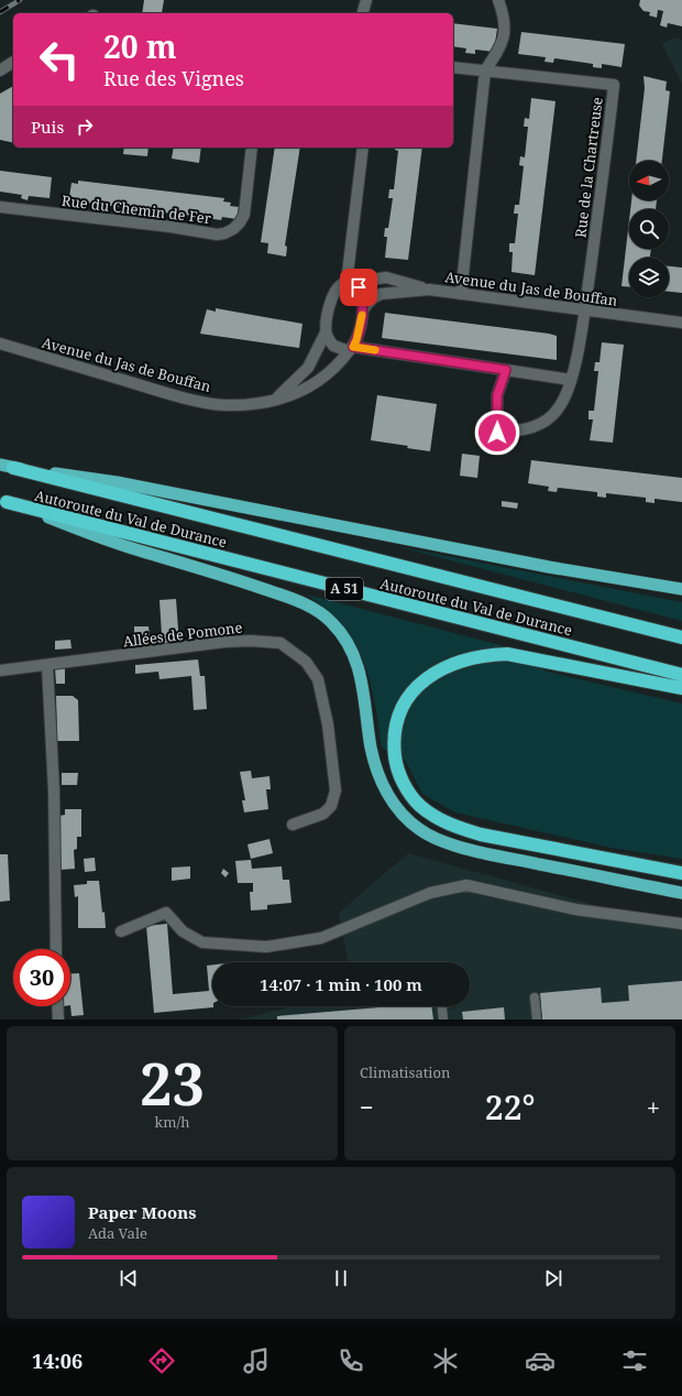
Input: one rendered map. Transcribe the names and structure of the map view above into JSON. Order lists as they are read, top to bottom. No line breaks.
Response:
{"streets":{"highway":["Autoroute du Val de Durance","A 51"],"street":["Rue de la Chartreuse","Rue du Chemin de Fer","Avenue du Jas de Bouffan","Allées de Pomone"]},"crossings":[["Rue de la Chartreuse","Avenue du Jas de Bouffan"]],"north":"left","page":{"turn":["20 m","Rue des Vignes"],"then":"Puis","limit":"30","trip":"14:07 · 1 min · 100 m","tile":[["23","km/h"],"Climatisation"],"heat":["−","22°","+"],"song":["Paper Moons","Ada Vale"],"tabs":"14:06"}}
